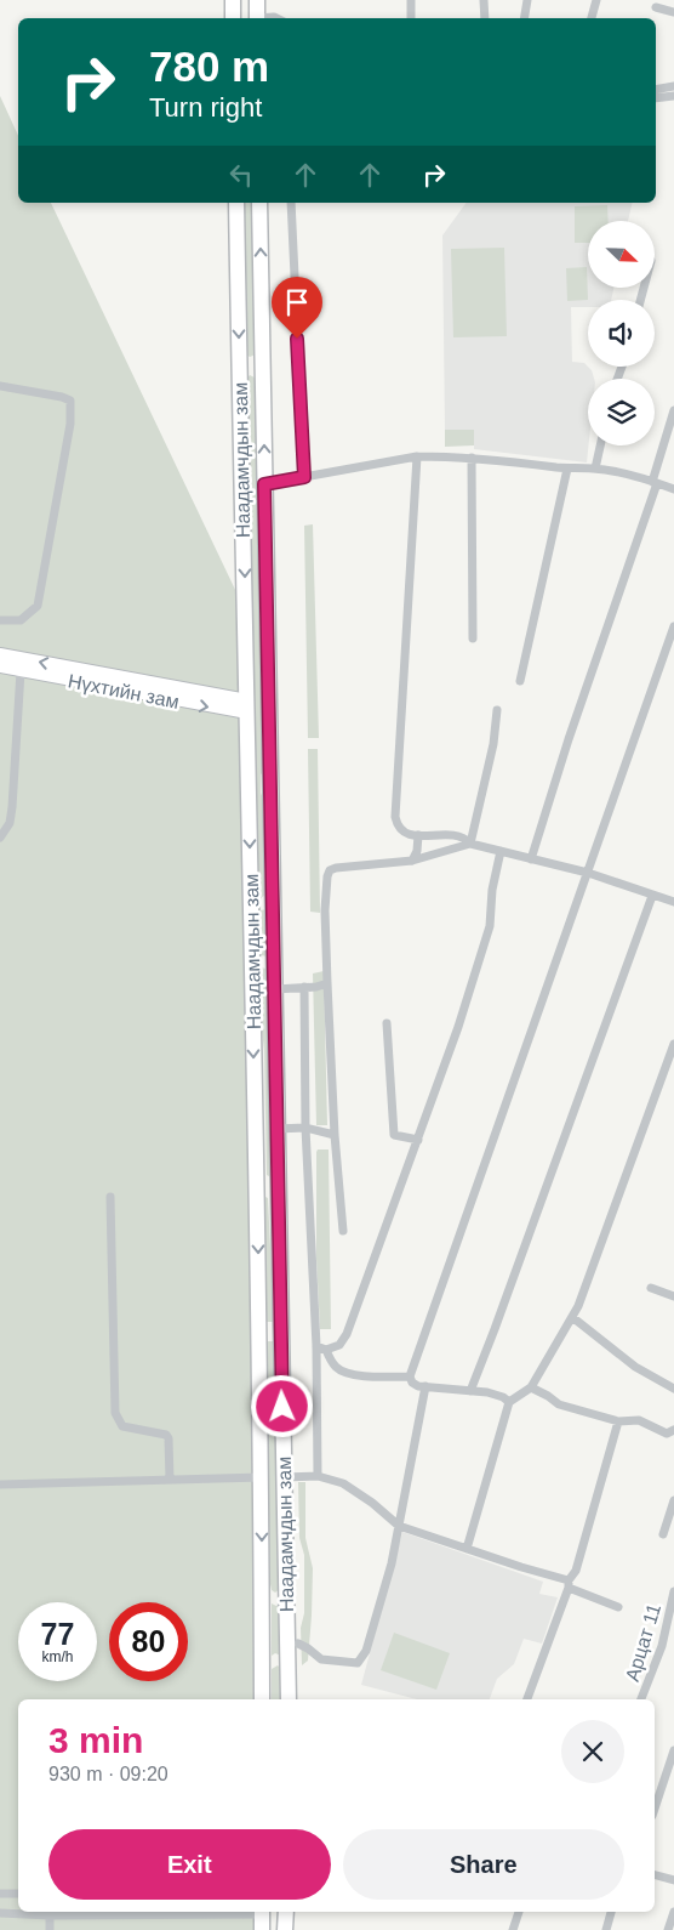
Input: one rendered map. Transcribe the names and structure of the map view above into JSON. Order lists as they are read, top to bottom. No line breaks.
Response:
{"streets":{"highway":["Наадамчдын зам"],"main road":["Нүхтийн зам"],"street":["Арцат 11"]},"crossings":[["Наадамчдын зам","Нүхтийн зам"]],"north":"bottom right","page":{"turn":["780 m","Turn right"],"speed":"77 km/h","limit":"80","heading":["3 min","930 m · 09:20"],"buttons":["Exit","Share"]}}
